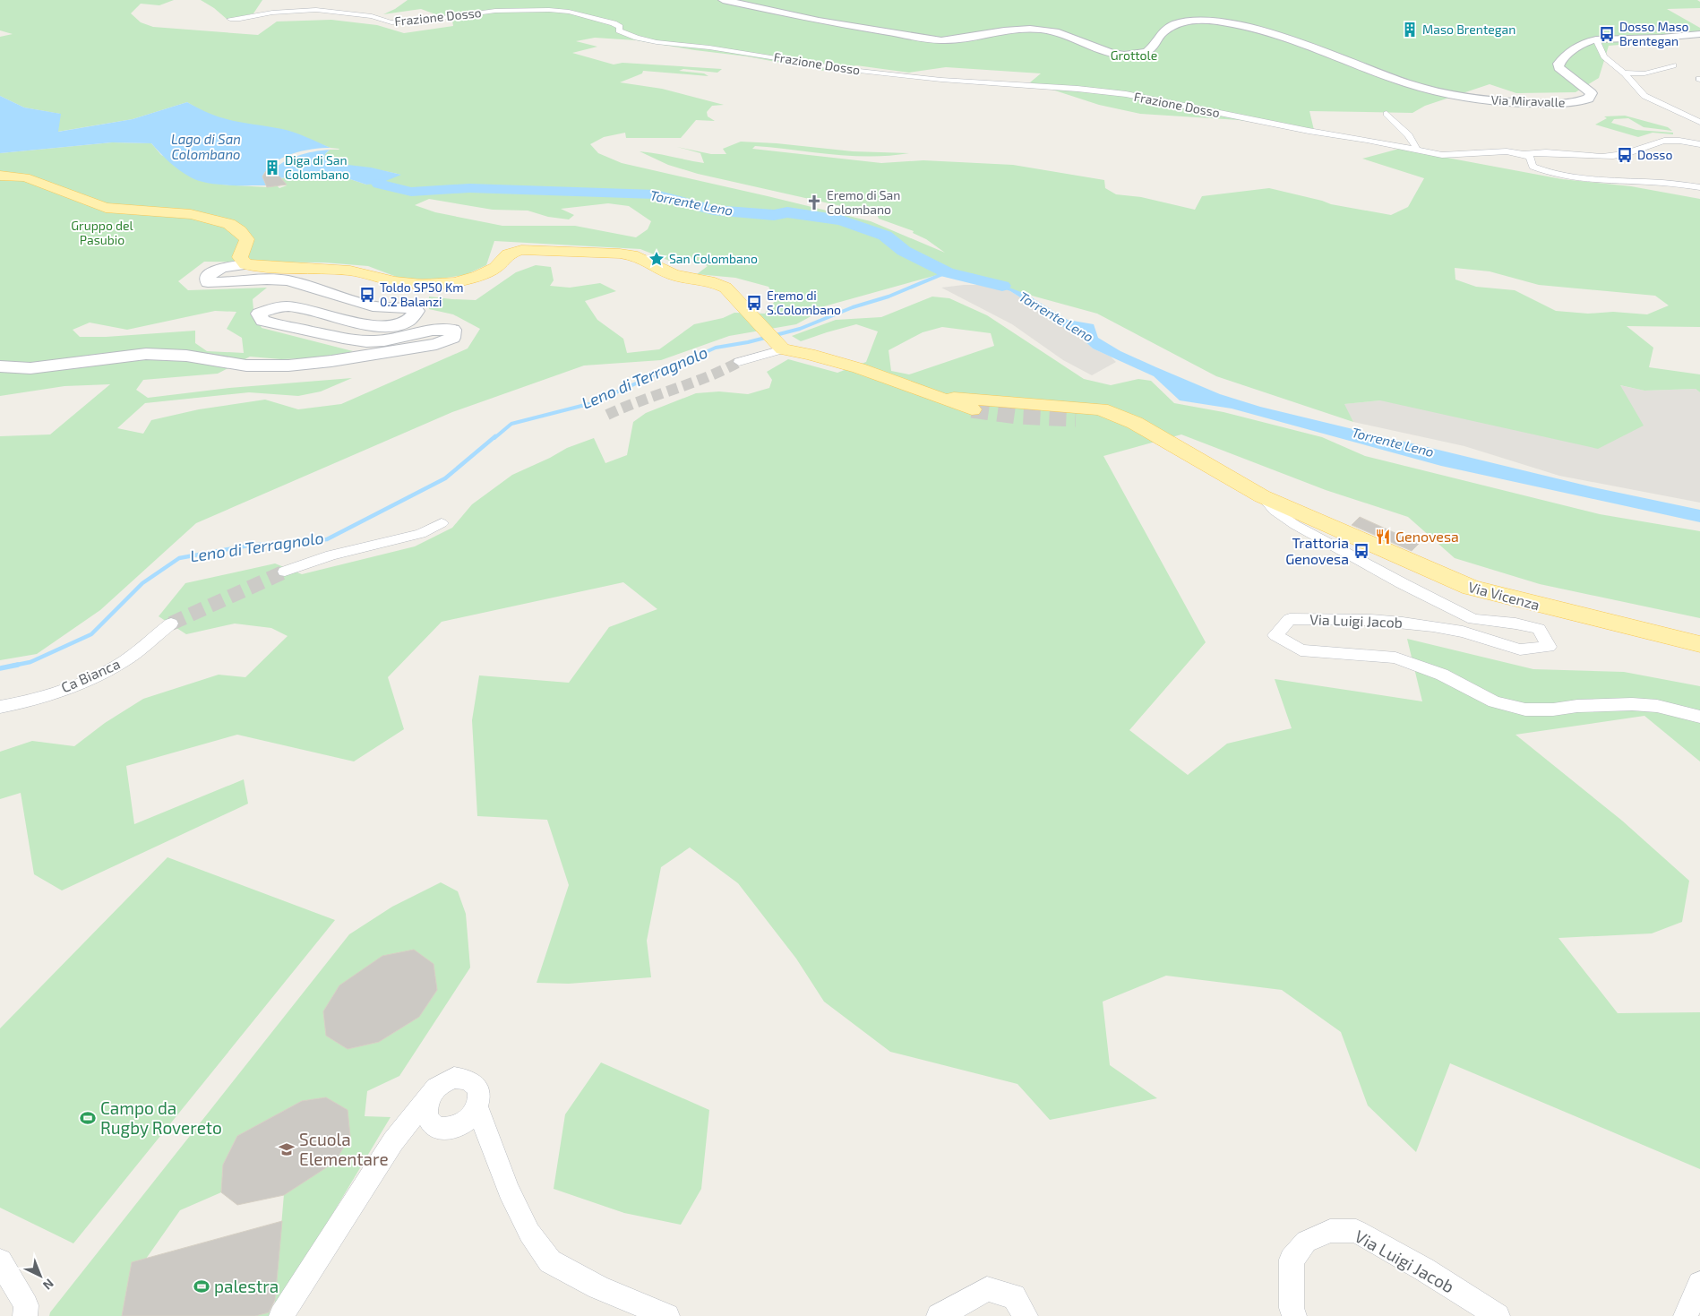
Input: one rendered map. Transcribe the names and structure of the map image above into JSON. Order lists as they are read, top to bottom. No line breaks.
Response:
{"streets":{"main road":["Via Vicenza"],"street":["Frazione Dosso","Via Miravalle","Via Luigi Jacob","Ca Bianca"]},"crossings":[["Via Vicenza","Via Luigi Jacob"]],"water":["Lago di San Colombano","Torrente Leno","Leno di Terragnolo"],"parks":["Grottole","Gruppo del Pasubio"],"places":{"building":["Maso Brentegan","Diga di San Colombano"],"bus stop":["Dosso Maso Brentegan","Dosso","Toldo SP50 Km 0.2 Balanzi","Eremo di S.Colombano","Trattoria Genovesa"],"church":["Eremo di San Colombano"],"place":["San Colombano"],"restaurant":["Genovesa"],"sports":["Campo da Rugby Rovereto","palestra"],"school or university":["Scuola Elementare"]},"north":"bottom right"}
